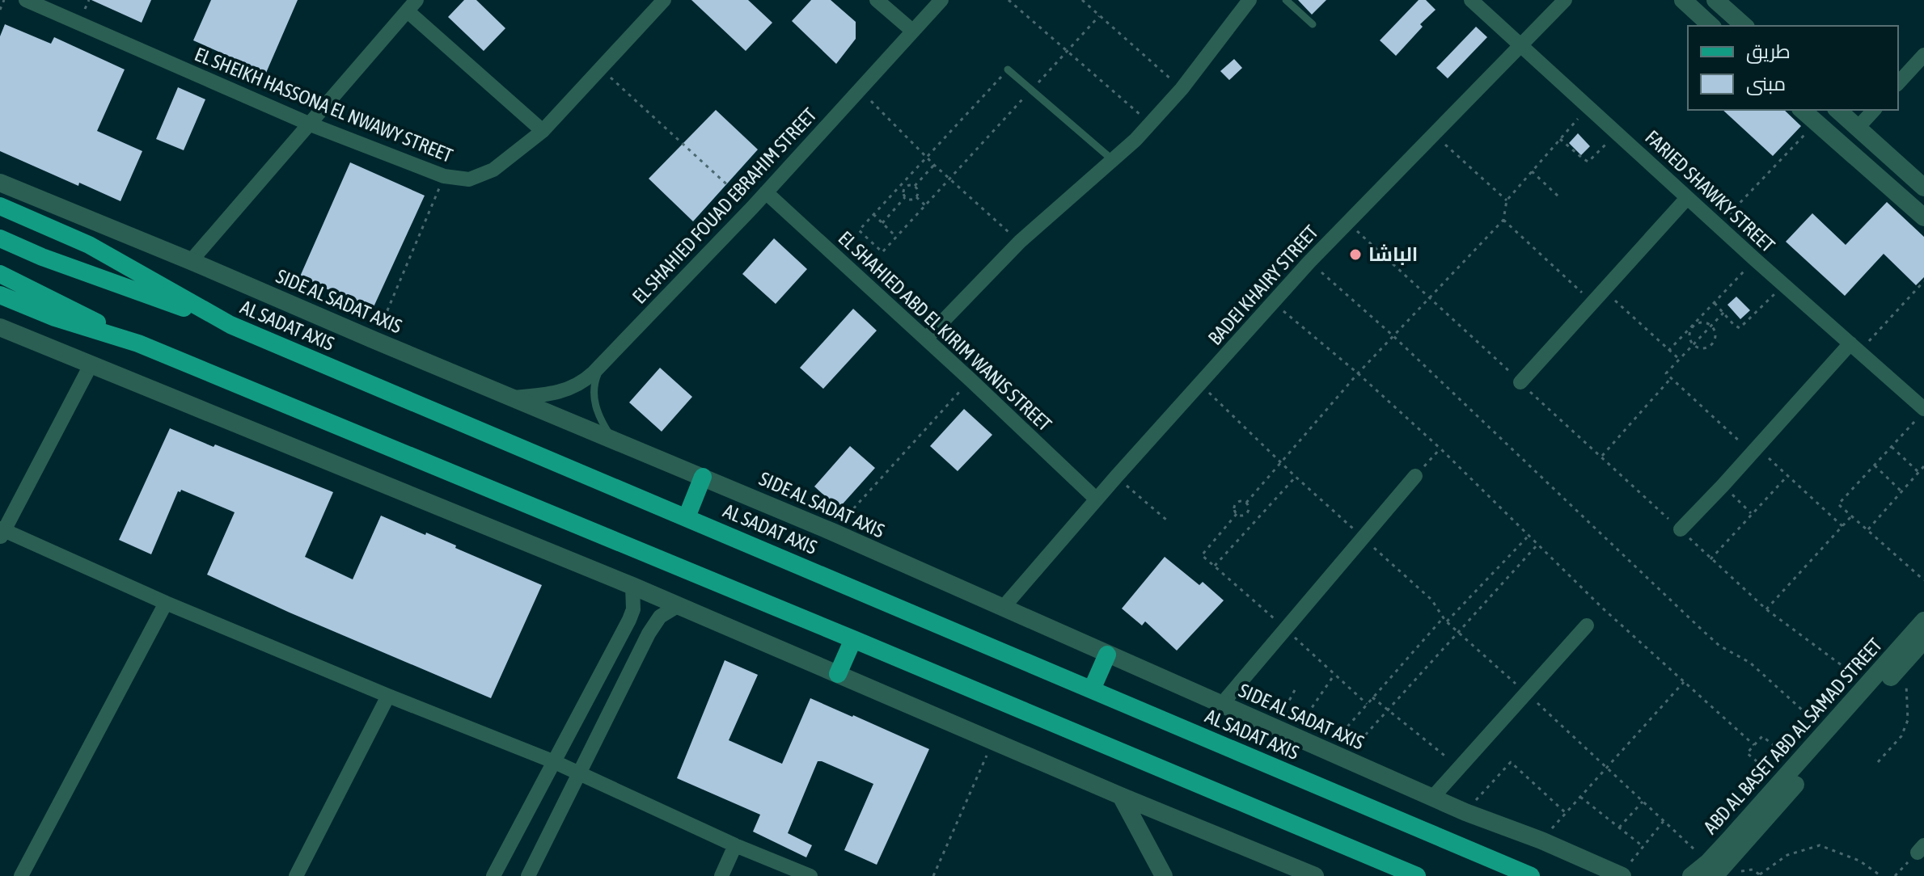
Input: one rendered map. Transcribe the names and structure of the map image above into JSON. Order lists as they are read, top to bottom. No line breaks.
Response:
{"streets":{"main road":["AL SADAT AXIS"],"street":["EL SHEIKH HASSONA EL NWAWY STREET","FARIED SHAWKY STREET","EL SHAHIED FOUAD EBRAHIM STREET","BADEI KHAIRY STREET","SIDE AL SADAT AXIS","EL SHAHIED ABD EL KIRIM WANIS STREET","ABD AL BASET ABD AL SAMAD STREET"]},"crossings":[["FARIED SHAWKY STREET","BADEI KHAIRY STREET"],["EL SHAHIED FOUAD EBRAHIM STREET","SIDE AL SADAT AXIS"],["EL SHAHIED FOUAD EBRAHIM STREET","EL SHAHIED ABD EL KIRIM WANIS STREET"],["BADEI KHAIRY STREET","SIDE AL SADAT AXIS"],["BADEI KHAIRY STREET","EL SHAHIED ABD EL KIRIM WANIS STREET"]],"places":["الباشا"],"legend":["طريق","مبنى"]}
